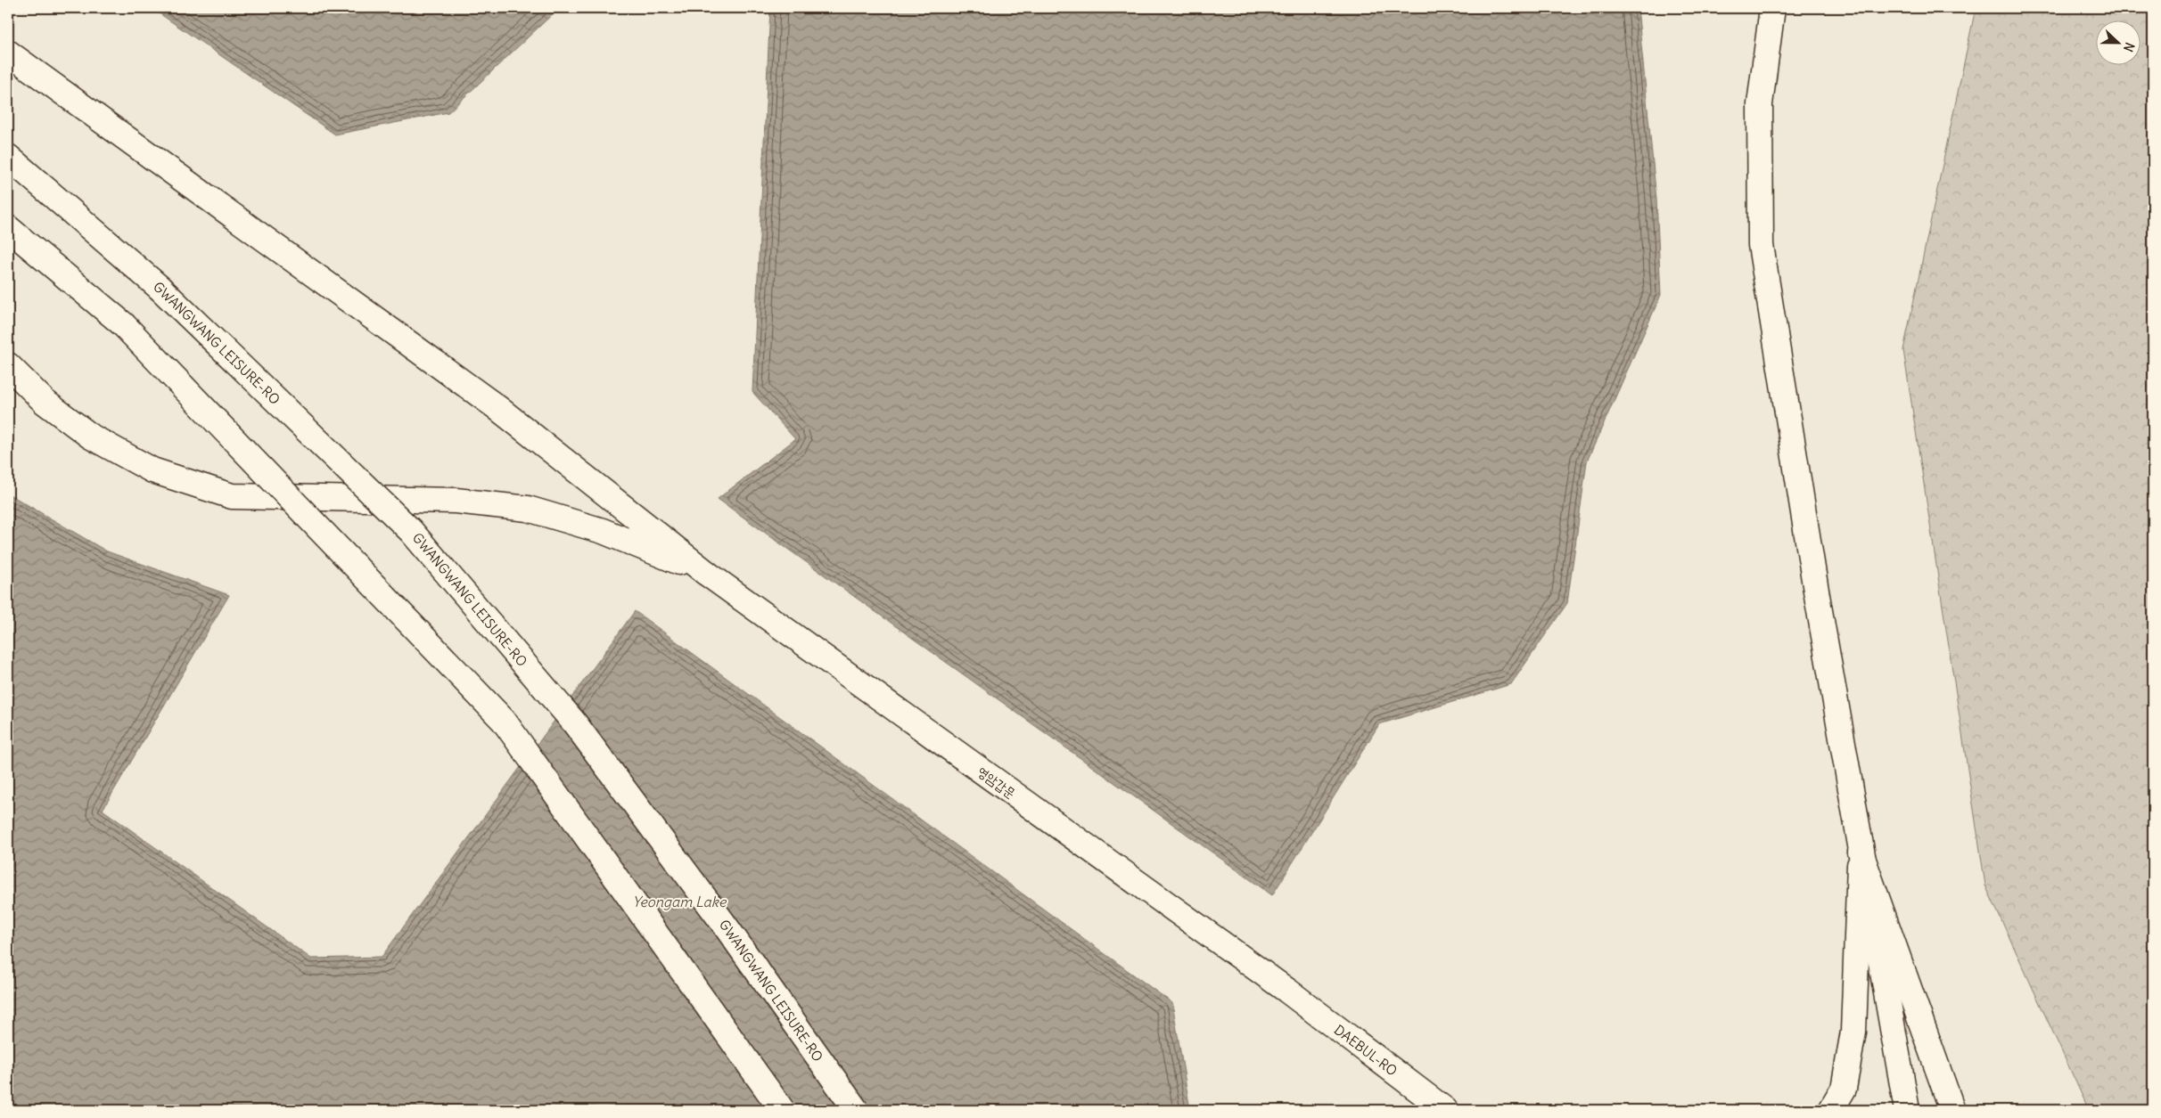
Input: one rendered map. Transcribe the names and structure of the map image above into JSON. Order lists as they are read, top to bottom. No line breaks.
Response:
{"streets":{"main road":["GWANGWANG LEISURE-RO","영암갑문","DAEBUL-RO"]},"crossings":[["영암갑문","DAEBUL-RO"]],"water":["Yeongam Lake"],"north":"right"}
